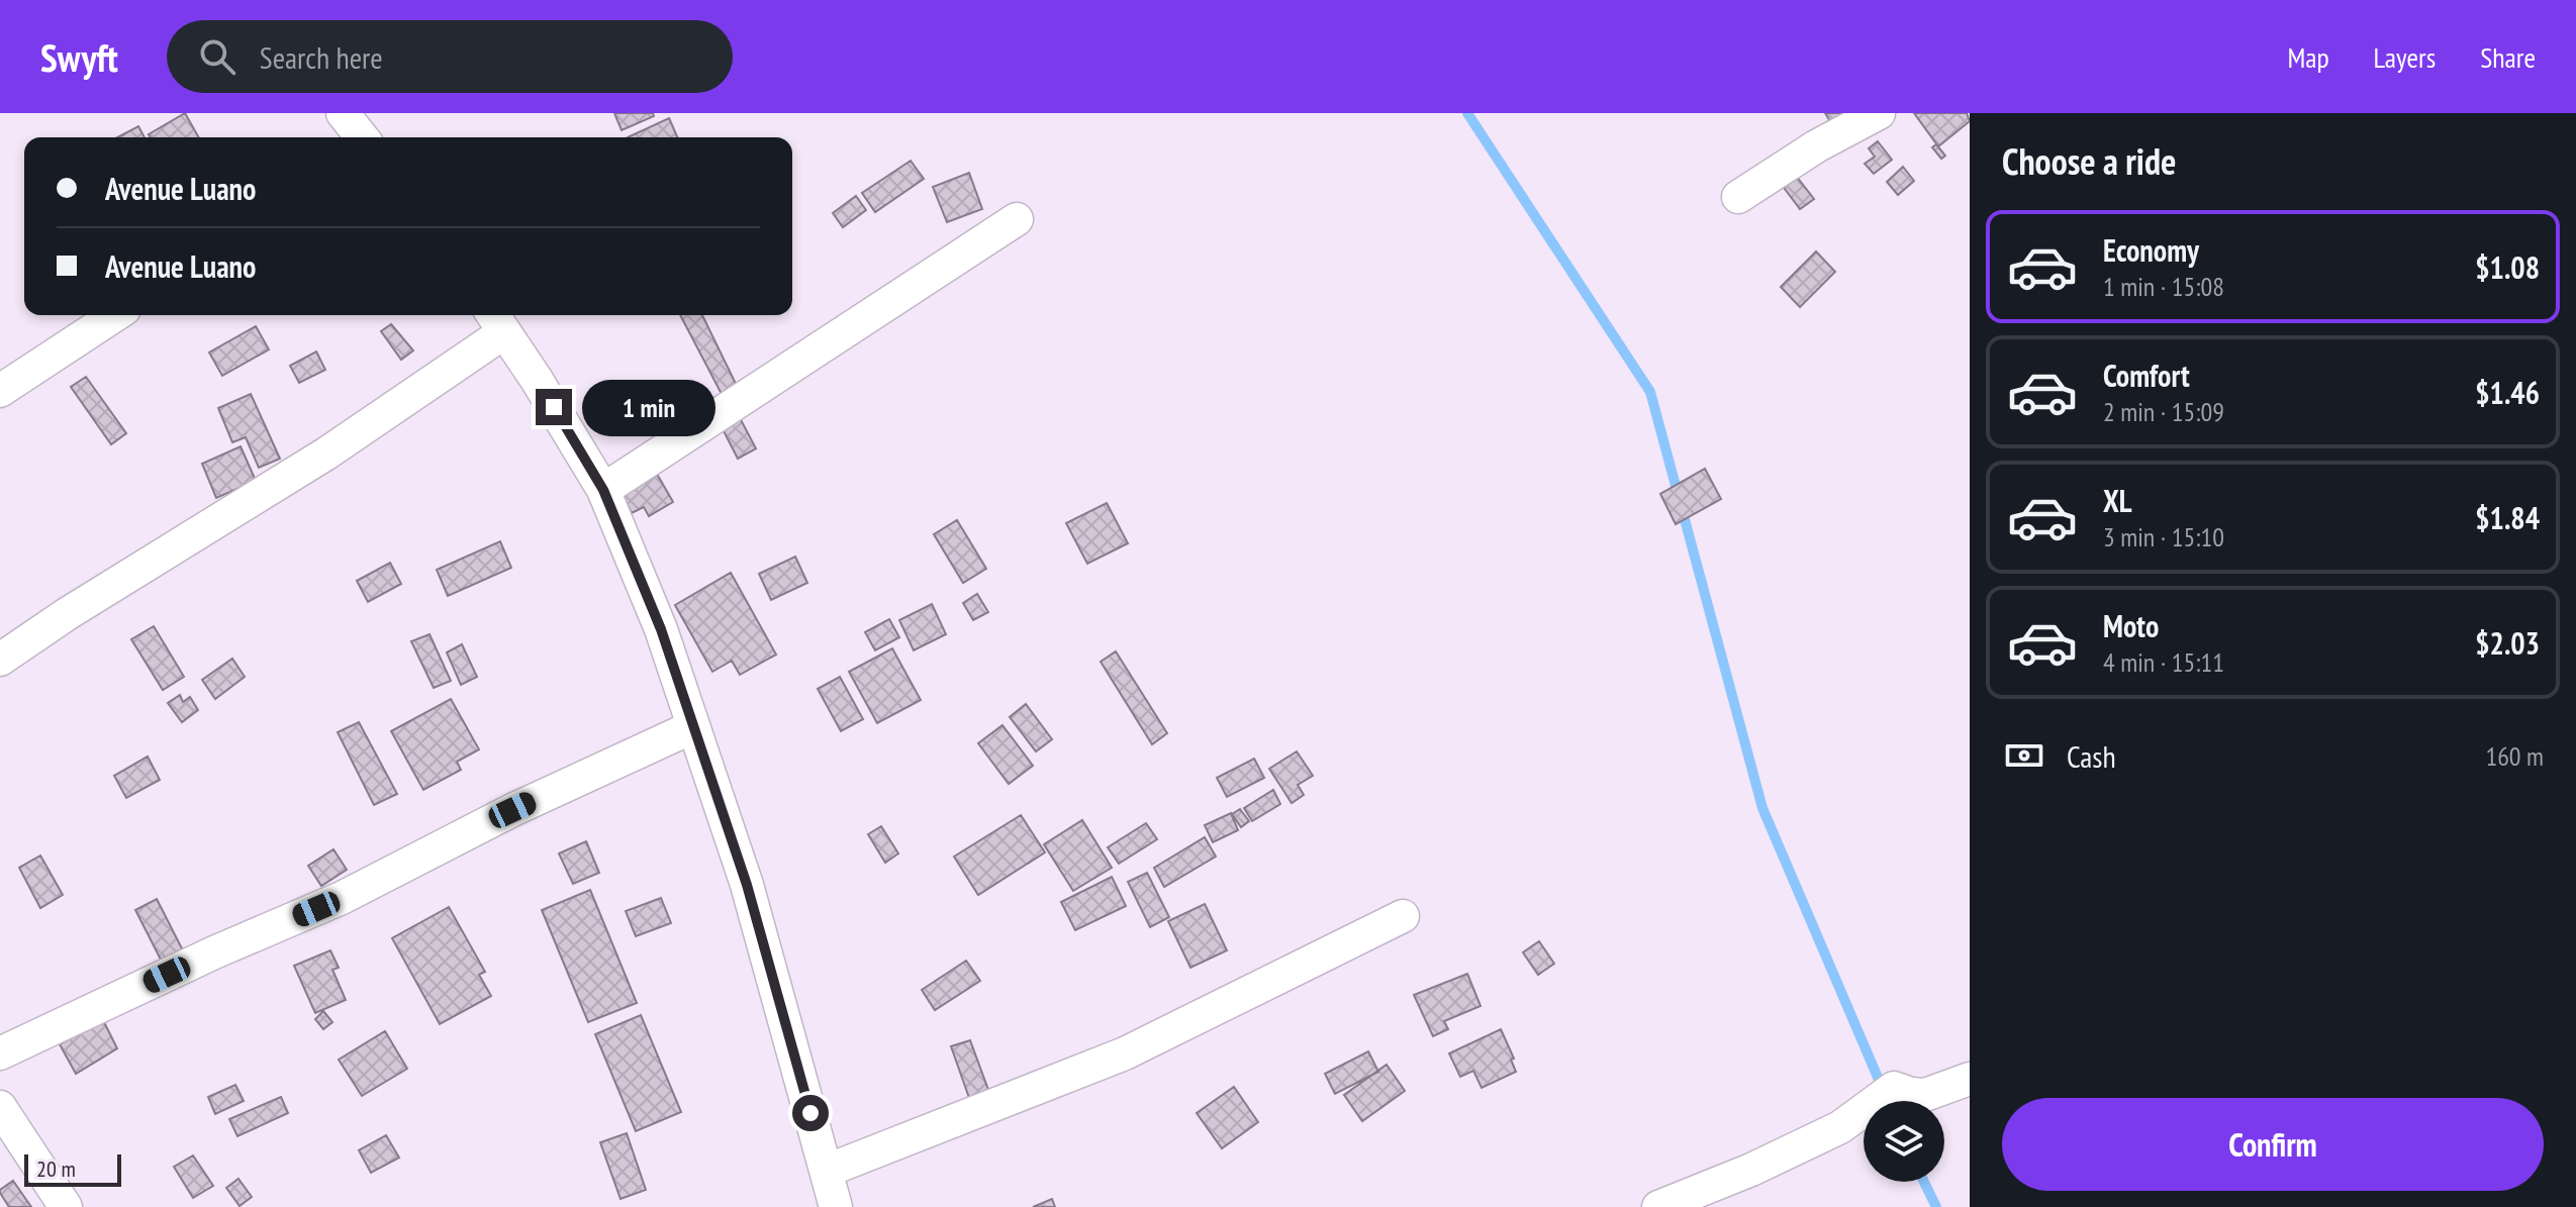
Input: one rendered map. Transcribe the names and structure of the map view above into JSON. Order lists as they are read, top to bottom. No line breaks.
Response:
{"scale_bar":"20 m","page":{"header":"Swyft","search":"Search here","nav":["Map","Layers","Share"],"heading":"Choose a ride","banner":["Avenue Luano","Avenue Luano"],"list":[{"name":"Economy","note":"1 min · 15:08","value":"$1.08"},{"name":"Comfort","note":"2 min · 15:09","value":"$1.46"},{"name":"XL","note":"3 min · 15:10","value":"$1.84"},{"name":"Moto","note":"4 min · 15:11","value":"$2.03"}],"bubble":"1 min","pay":["Cash","160 m"],"buttons":"Confirm","scale":"20 m"}}
